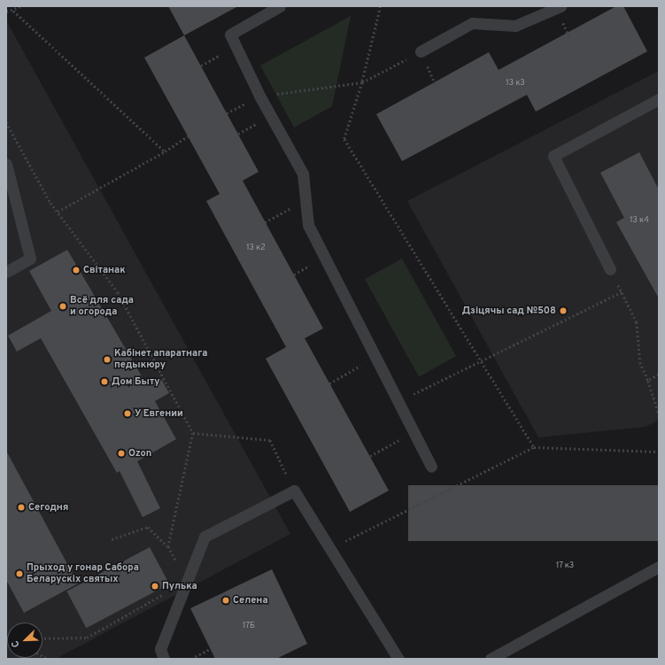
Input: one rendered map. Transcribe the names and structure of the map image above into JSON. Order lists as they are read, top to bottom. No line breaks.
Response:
{"places":["Свiтанак","Всё для сада и огорода","Дзіцячы сад №508","Кабінет апаратнага педыкюру","Дом Быту","У Евгении","Ozon","Сегодня","Прыход у гонар Сабора Беларускіх святых","Пулька","Селена"],"house_numbers":["13 к3","13 к4","13 к2","17 к3","17Б"],"north":"bottom left"}
